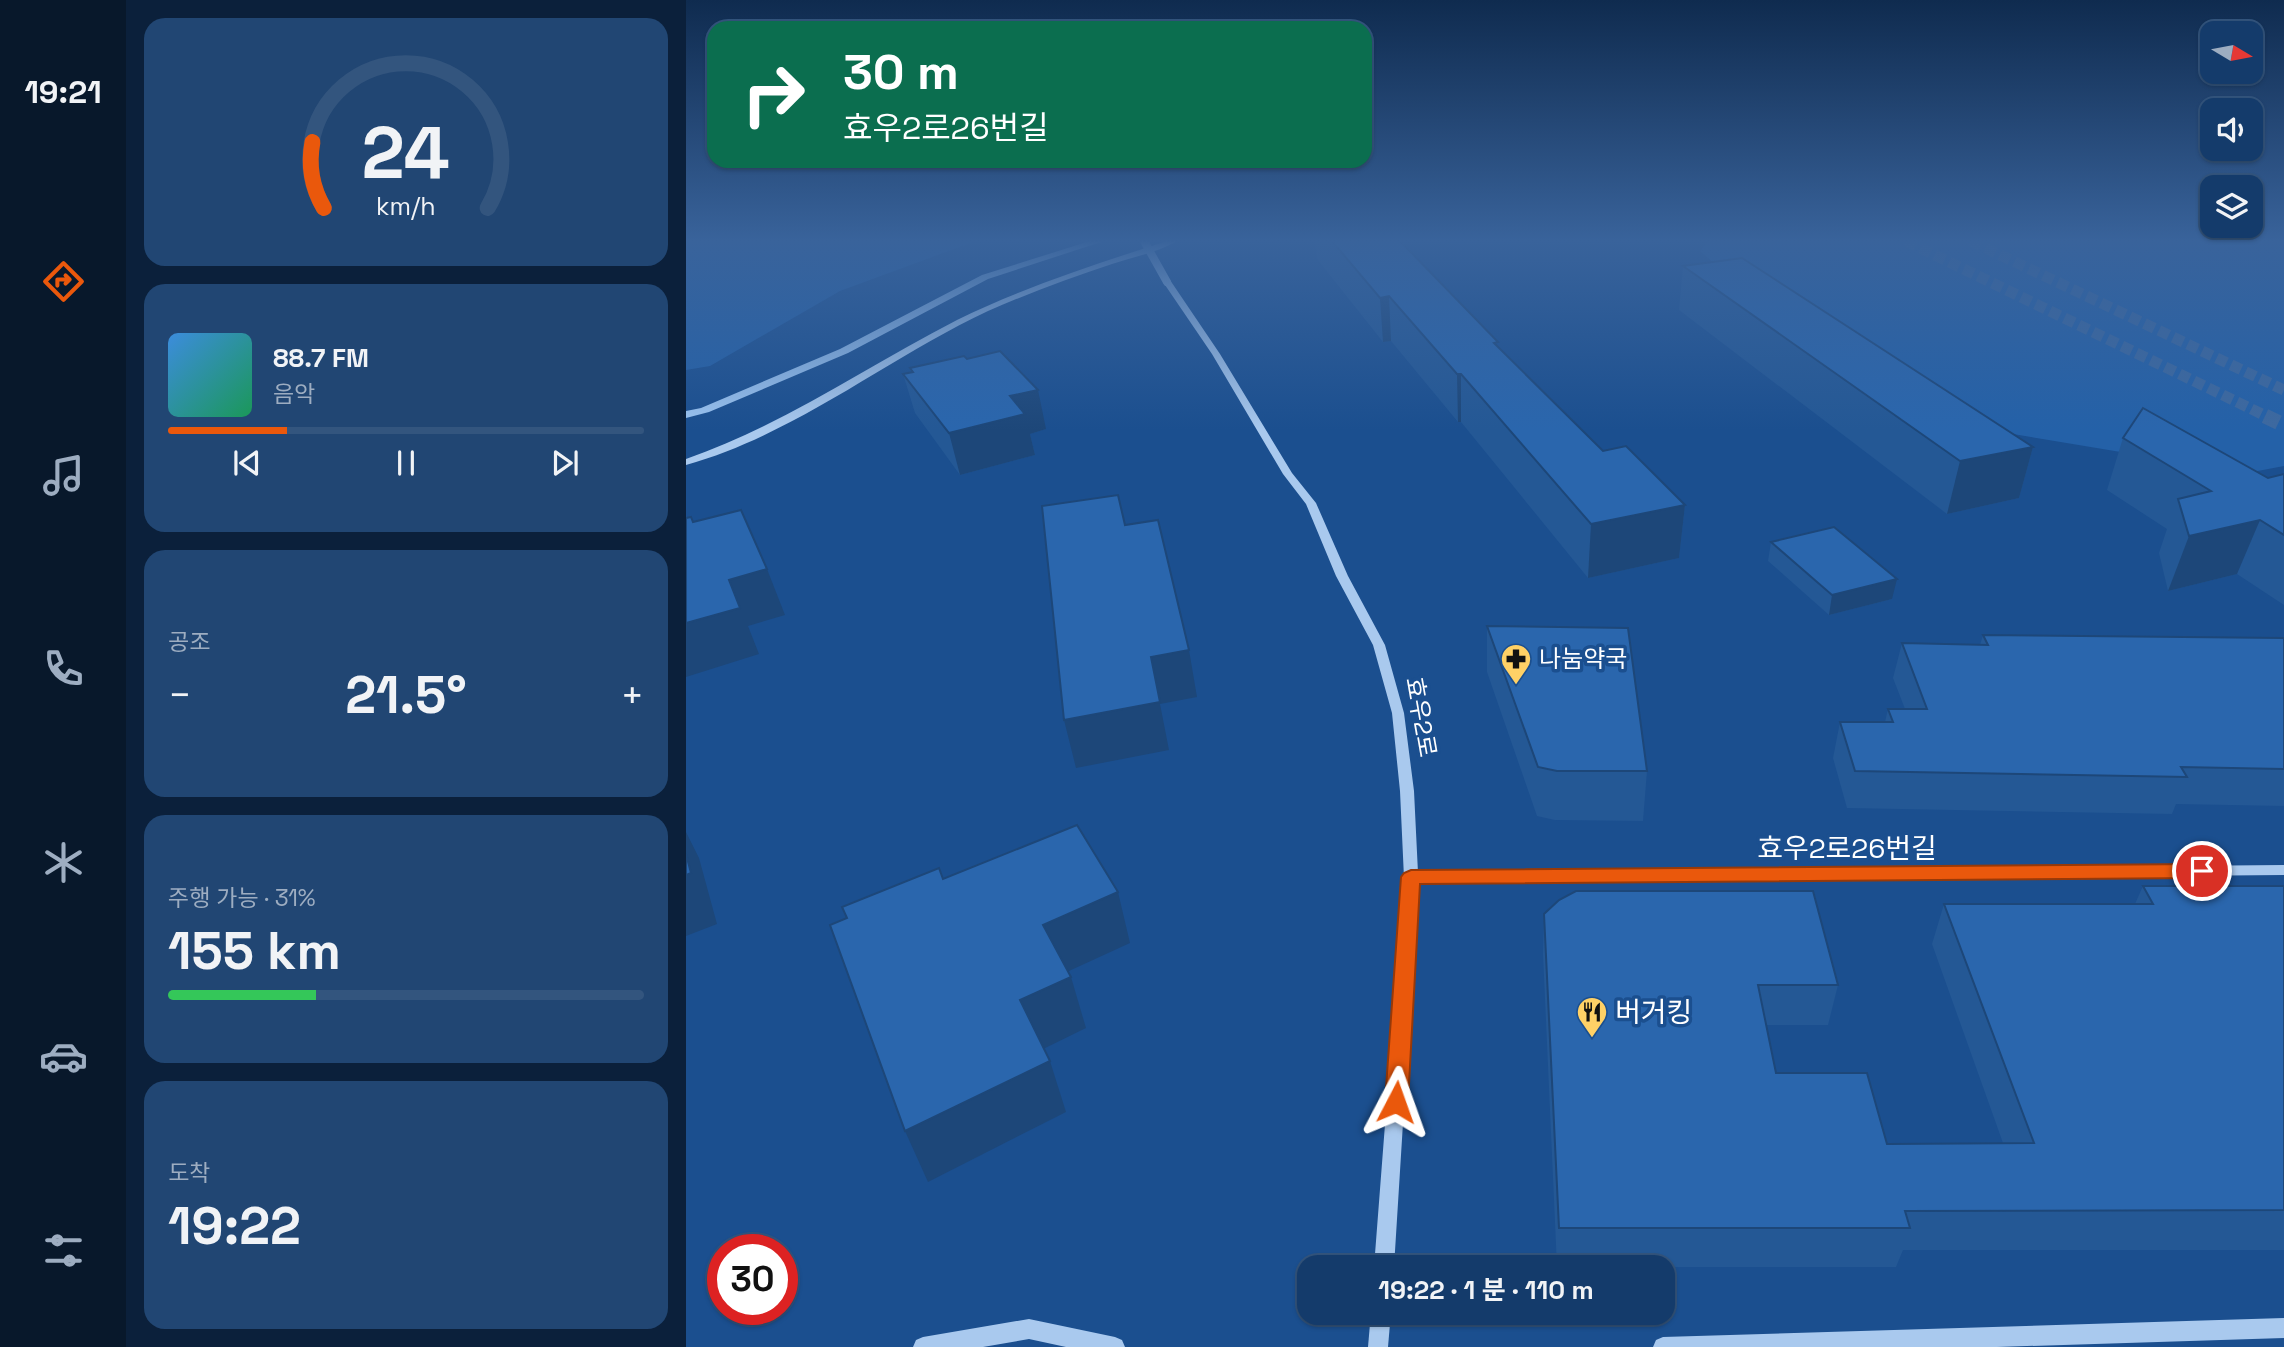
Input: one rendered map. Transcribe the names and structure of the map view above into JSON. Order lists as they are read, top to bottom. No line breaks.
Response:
{"streets":{"street":["효우2로","효우2로26번길"]},"crossings":[["효우2로","효우2로26번길"]],"places":{"pharmacy":["나눔약국"],"restaurant":["버거킹"]},"north":"right","page":{"tabs":"19:21","turn":["30 m","효우2로26번길"],"song":["88.7 FM","음악"],"tile":["공조",["주행 가능 · 31%","155 km"],["도착","19:22"]],"heat":["−","21.5°","+"],"limit":"30","trip":"19:22 · 1 분 · 110 m","gauge":["24","km/h"]}}
